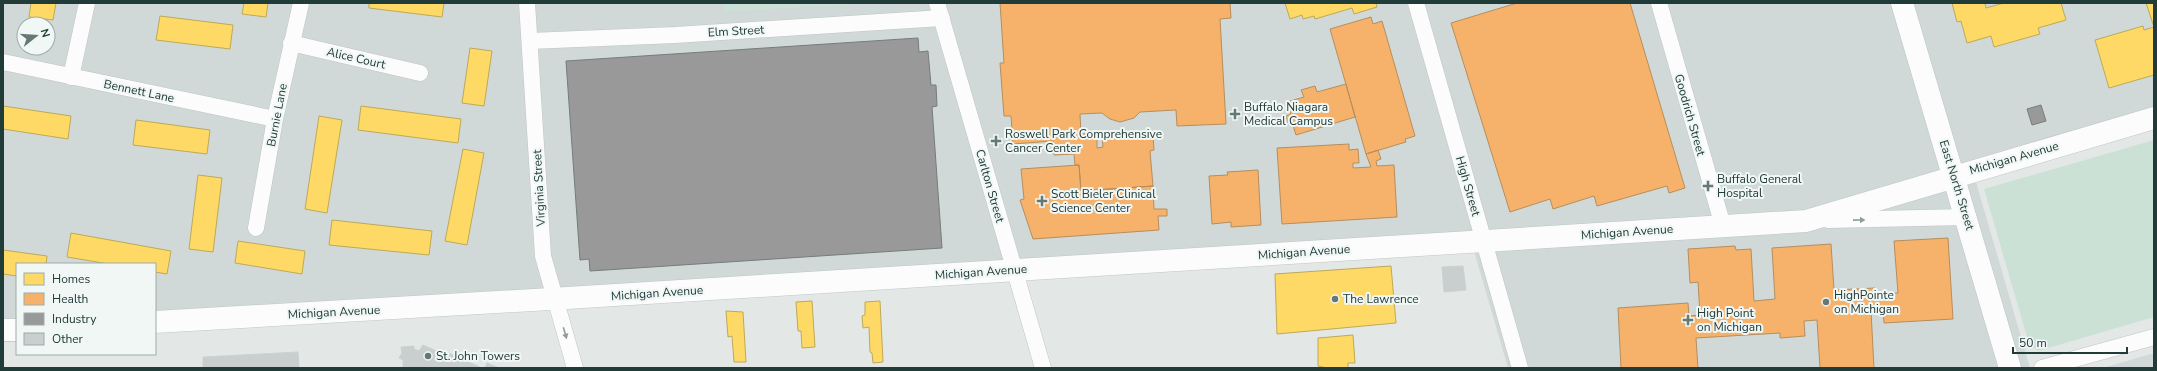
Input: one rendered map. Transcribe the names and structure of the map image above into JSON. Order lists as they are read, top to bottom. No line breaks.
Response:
{"streets":{"street":["Elm Street","Alice Court","Bennett Lane","Burnie Lane","Goodrich Street","Michigan Avenue","East North Street","Carlton Street","High Street","Virginia Street"]},"crossings":[["Elm Street","Carlton Street"],["Elm Street","Virginia Street"],["Alice Court","Burnie Lane"],["Bennett Lane","Burnie Lane"],["Goodrich Street","Michigan Avenue"],["Michigan Avenue","East North Street"],["Michigan Avenue","Carlton Street"],["Michigan Avenue","High Street"],["Michigan Avenue","Virginia Street"]],"places":{"health":["Buffalo Niagara Medical Campus","Roswell Park Comprehensive Cancer Center","Buffalo General Hospital","Scott Bieler Clinical Science Center","High Point on Michigan"],"other":["The Lawrence","HighPointe on Michigan","St. John Towers"]},"legend":["Homes","Health","Industry","Other"],"scale_bar":"50 m","north":"right"}
